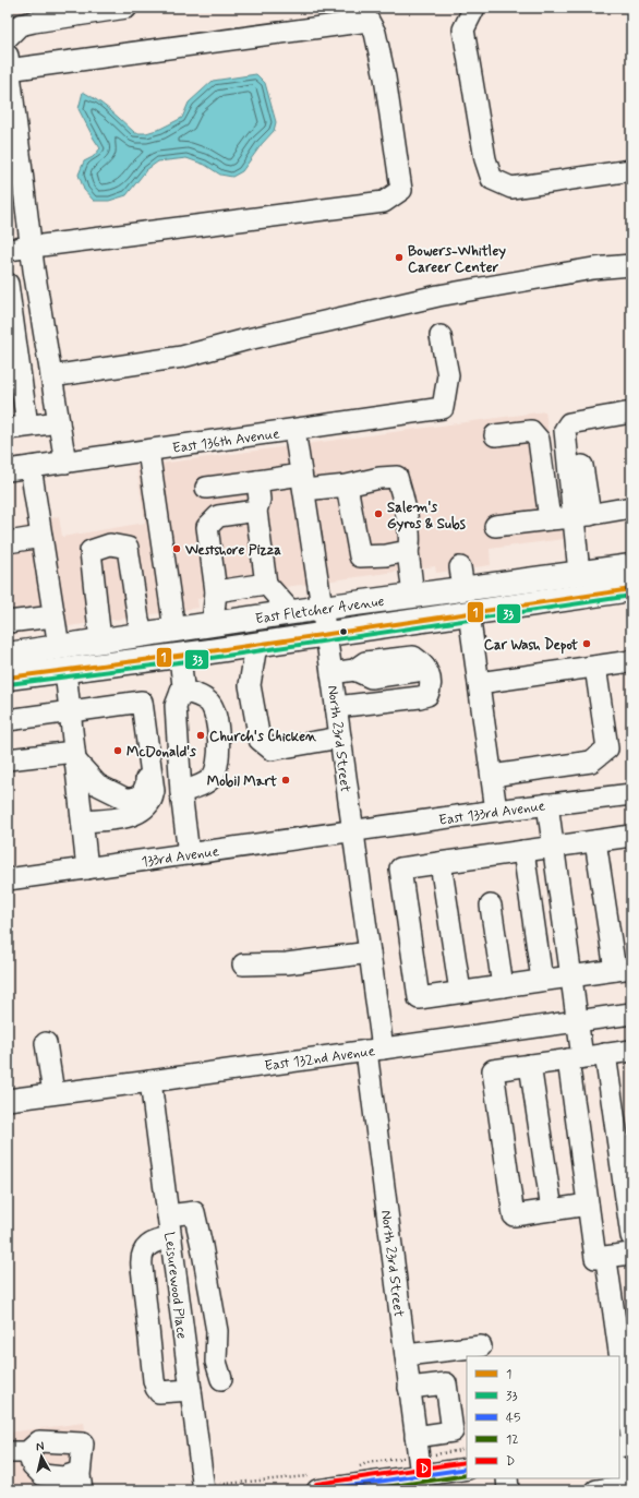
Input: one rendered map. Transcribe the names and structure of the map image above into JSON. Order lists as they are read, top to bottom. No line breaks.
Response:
{"streets":{"main road":["East Fletcher Avenue"],"street":["East 136th Avenue","North 23rd Street","East 133rd Avenue","133rd Avenue","East 132nd Avenue","Leisurewood Place"]},"crossings":[["East 136th Avenue","North 23rd Street"],["East Fletcher Avenue","North 23rd Street"],["North 23rd Street","East 133rd Avenue"],["North 23rd Street","133rd Avenue"],["North 23rd Street","East 132nd Avenue"],["East 133rd Avenue","133rd Avenue"],["East 132nd Avenue","Leisurewood Place"]],"places":["Bowers-Whitley Career Center","Salem's Gyros & Subs","Westshore Pizza","Car Wash Depot","Church's Chicken","McDonald's","Mobil Mart"],"lines":["transit line 1","transit line 33","transit line D","transit line 45","transit line 12"],"legend":["1","33","45","12","D"],"north":"top"}
